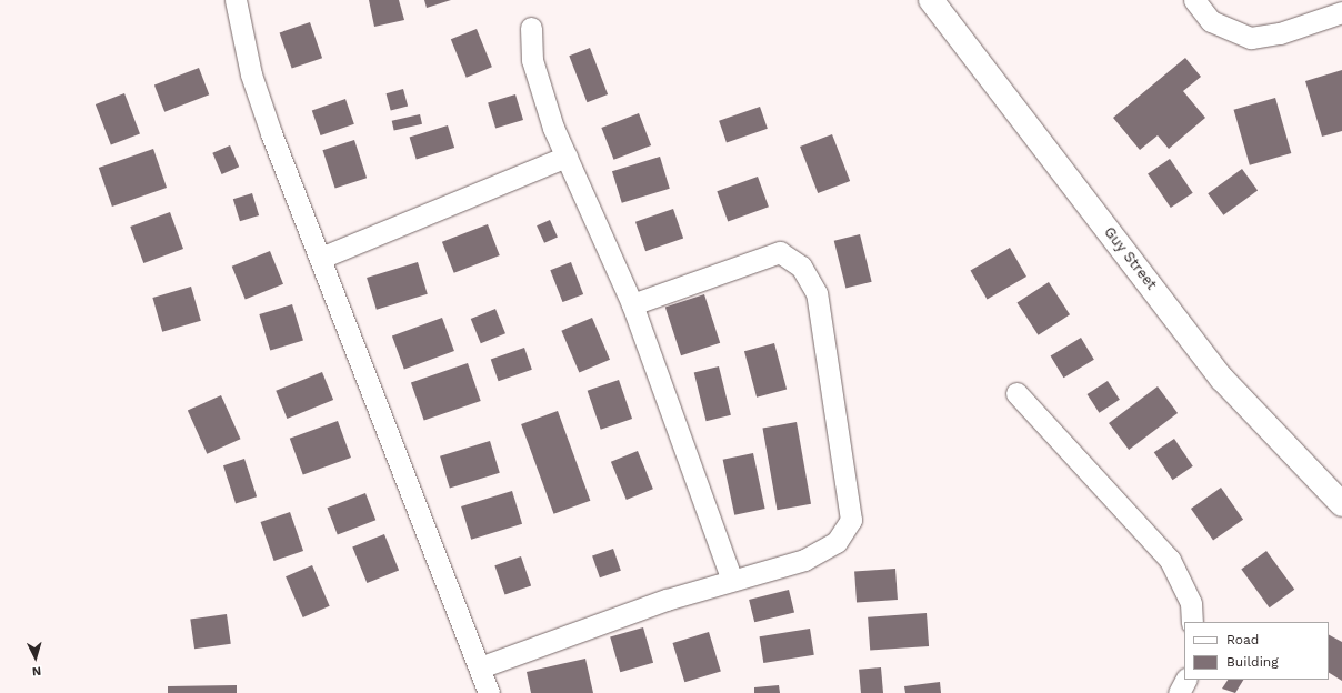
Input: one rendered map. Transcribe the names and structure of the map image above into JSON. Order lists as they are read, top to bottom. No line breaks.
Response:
{"streets":{"street":["Guy Street"]},"legend":["Road","Building"],"north":"bottom"}
